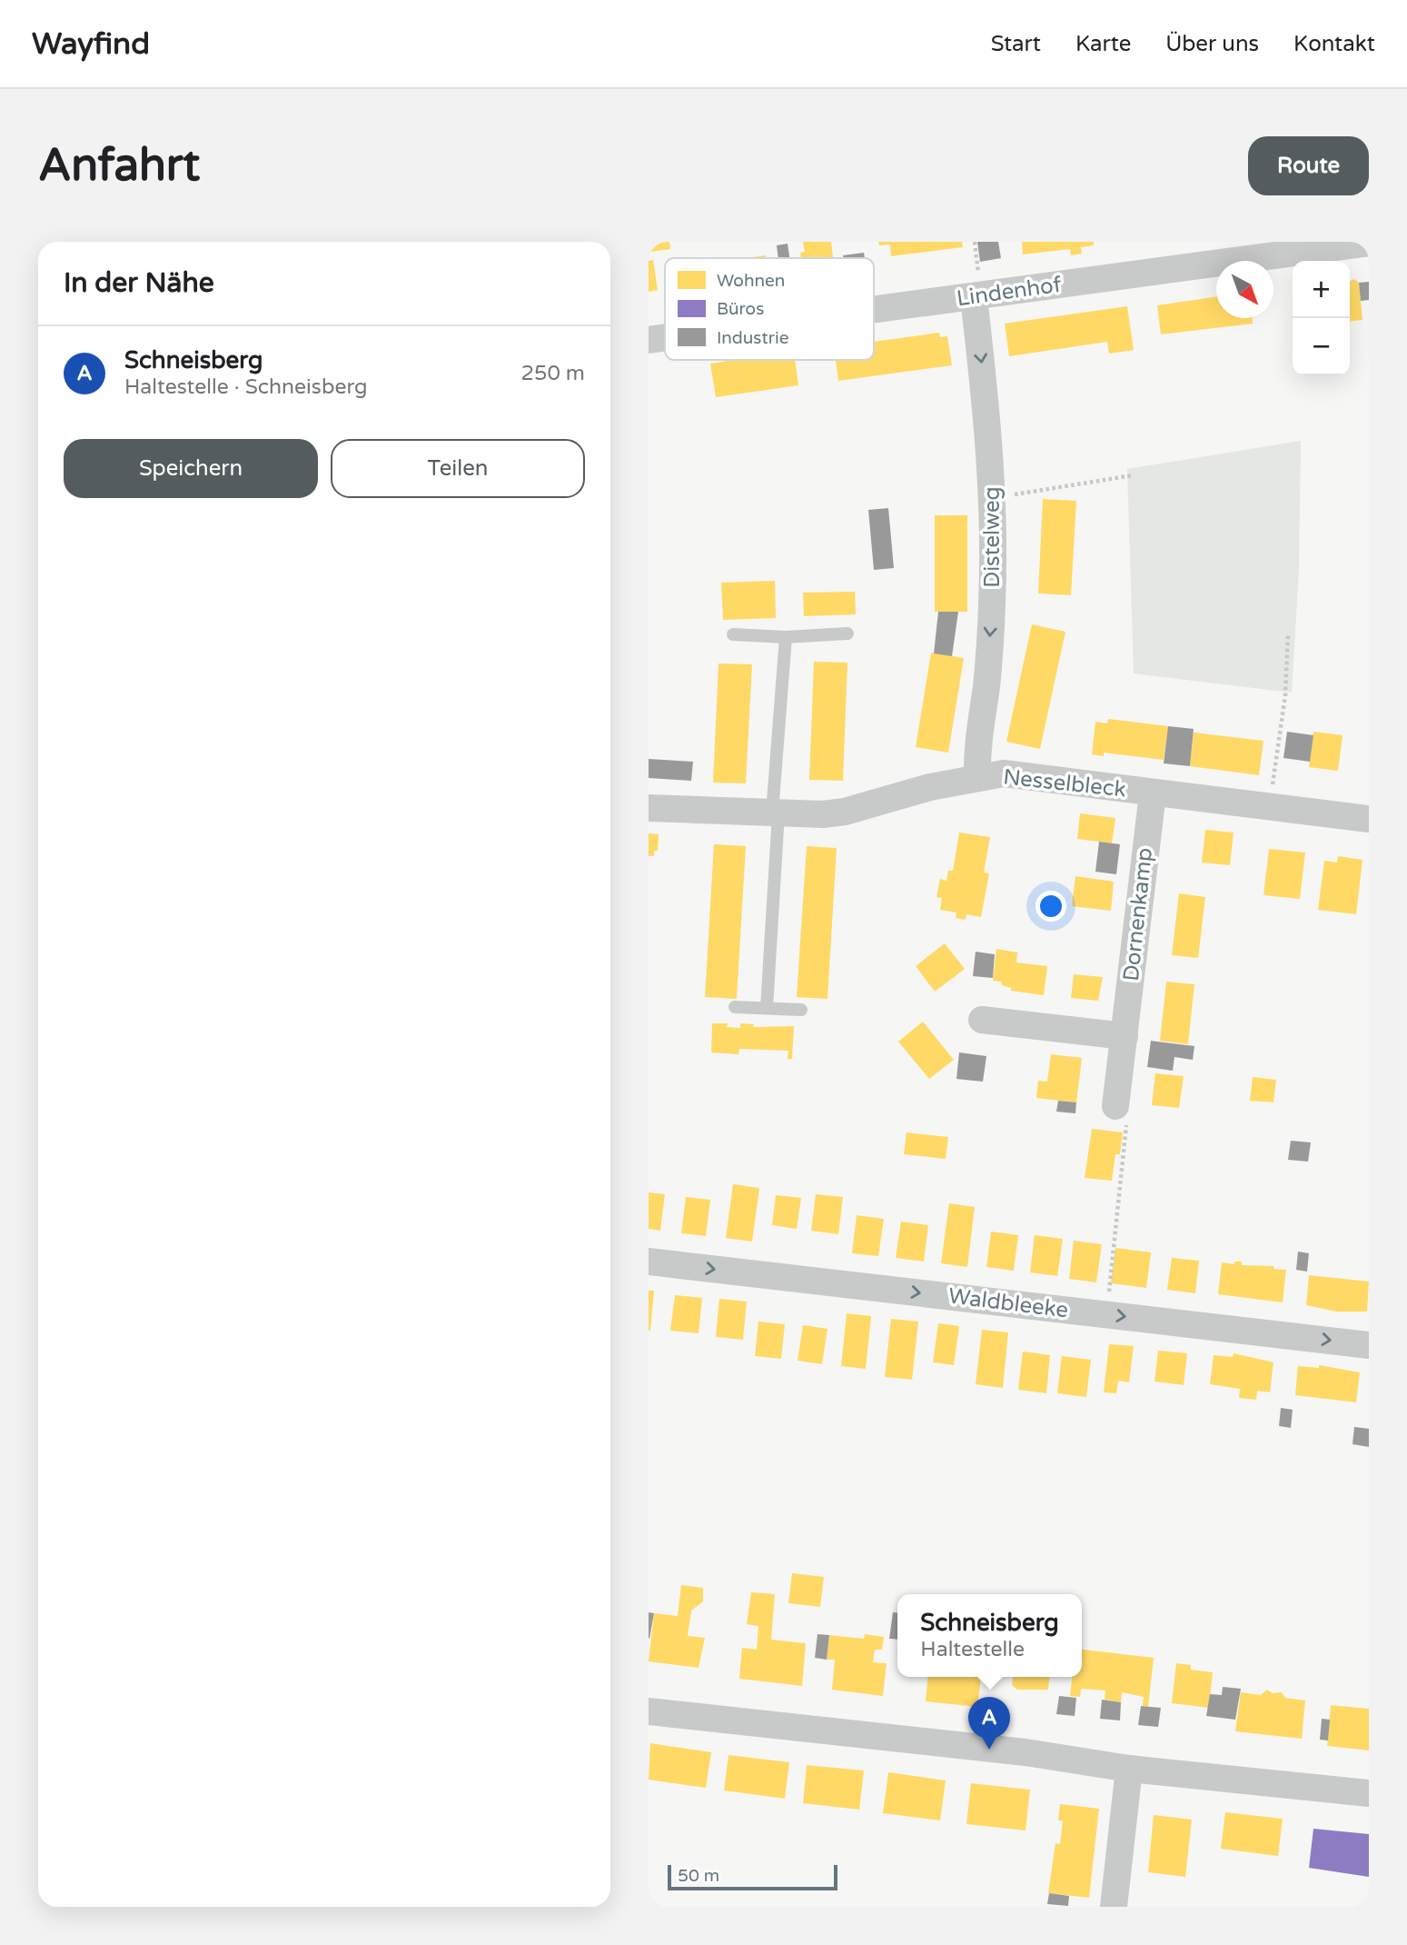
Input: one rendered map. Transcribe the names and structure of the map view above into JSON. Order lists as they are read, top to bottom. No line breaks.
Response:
{"streets":{"street":["Lindenhof","Distelweg","Nesselbleck","Dornenkamp","Waldbleeke"]},"crossings":[["Lindenhof","Distelweg"],["Distelweg","Nesselbleck"],["Nesselbleck","Dornenkamp"]],"one_way":["Distelweg","Waldbleeke"],"legend":["Wohnen","Büros","Industrie"],"scale_bar":"50 m","north":"bottom right","page":{"header":"Wayfind","nav":["Start","Karte","Über uns","Kontakt"],"buttons":["Route",["Speichern","Teilen"]],"title":"Anfahrt","heading":"In der Nähe","map_buttons":["+","−"],"list":[{"mark":"A","name":"Schneisberg","note":"Haltestelle · Schneisberg","value":"250 m"}],"popup":["Schneisberg","Haltestelle"],"pins":"A","scale":"50 m"}}
